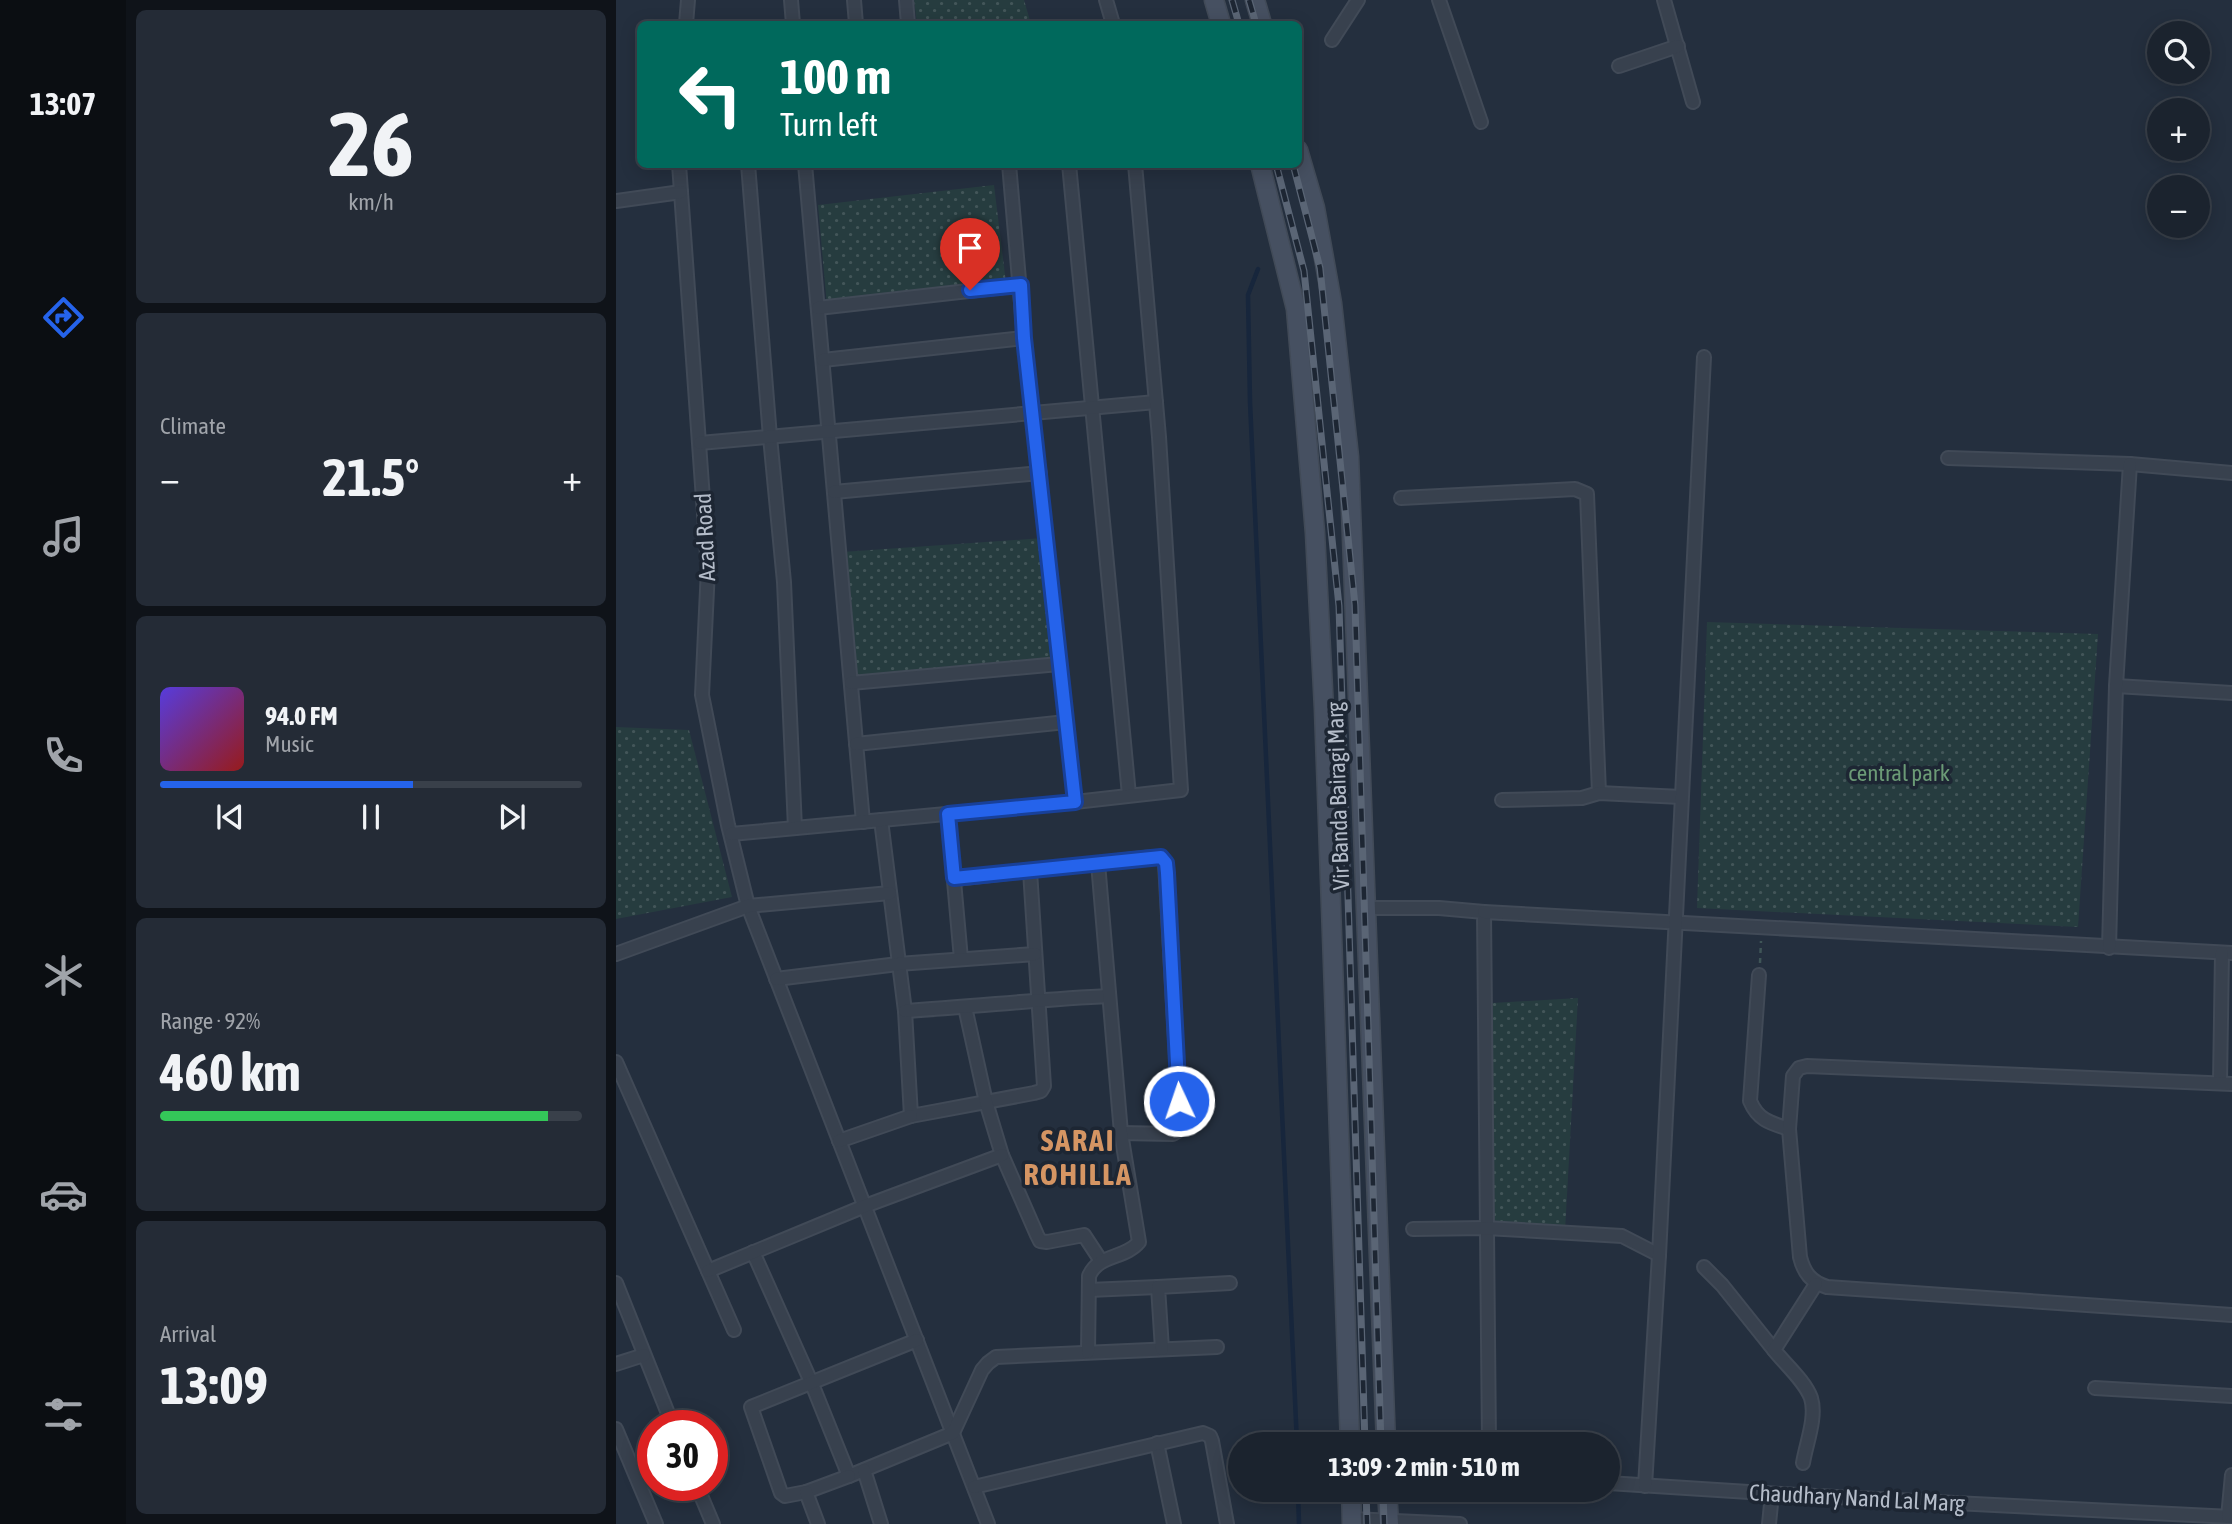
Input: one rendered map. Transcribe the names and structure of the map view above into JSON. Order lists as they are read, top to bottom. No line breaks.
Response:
{"streets":{"main road":["Vir Banda Bairagi Marg"],"street":["Azad Road","Chaudhary Nand Lal Marg"]},"districts":["SARAI ROHILLA"],"parks":["central park"],"page":{"tabs":"13:07","tile":[["26","km/h"],"Climate",["Range · 92%","460 km"],["Arrival","13:09"]],"map_buttons":["+","−"],"turn":["100 m","Turn left"],"heat":["−","21.5°","+"],"song":["94.0 FM","Music"],"limit":"30","trip":"13:09 · 2 min · 510 m"}}
